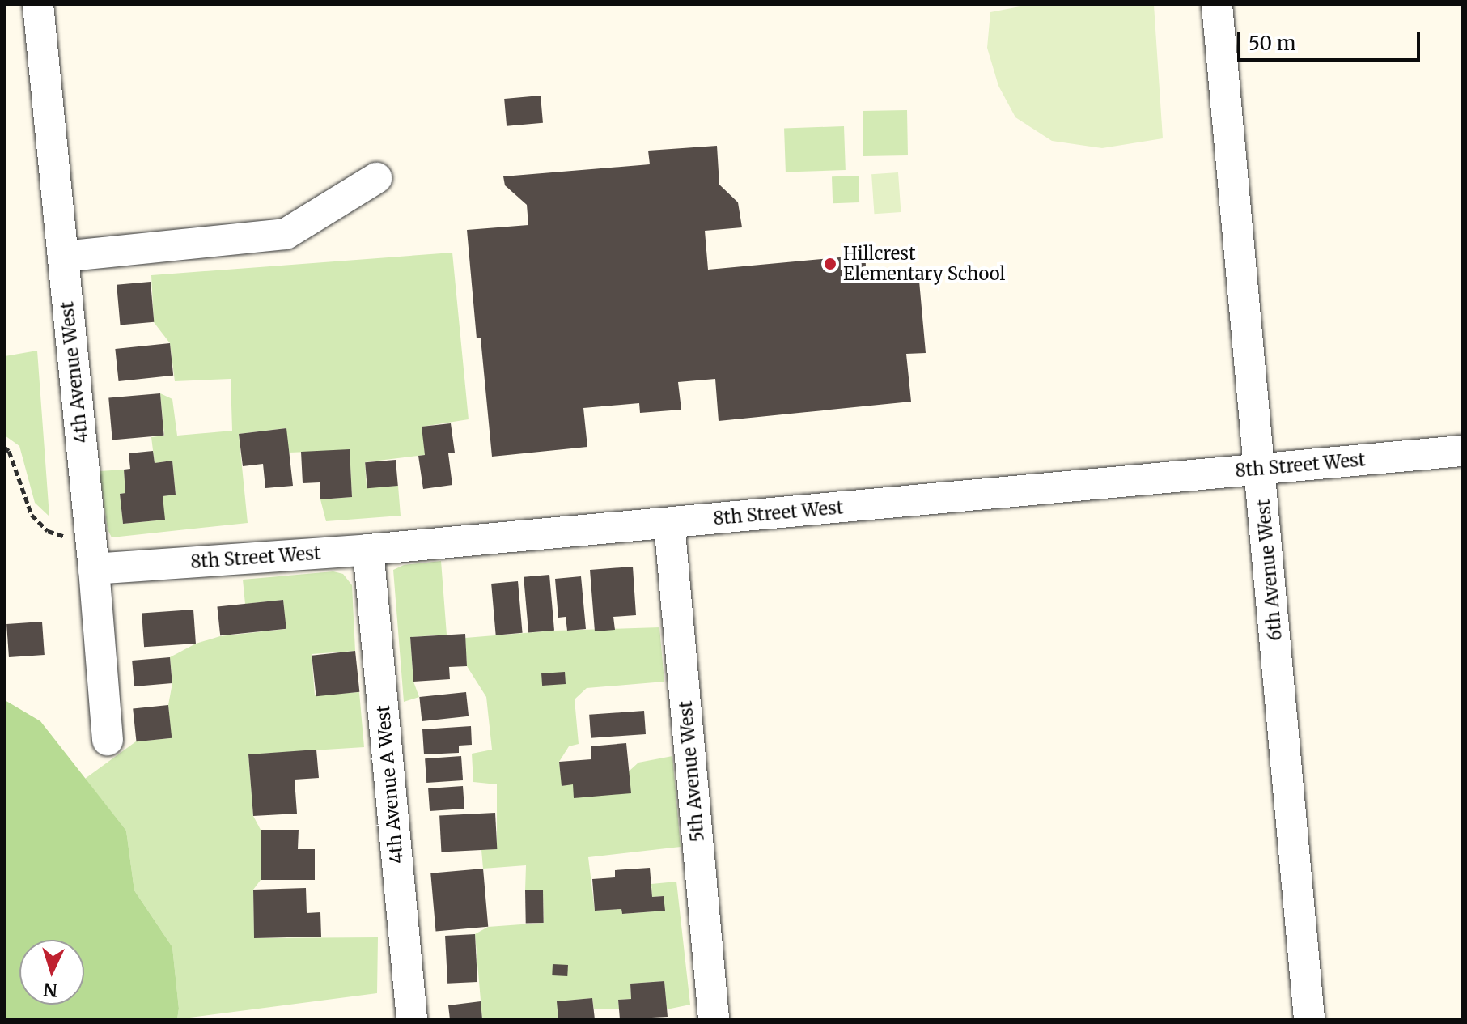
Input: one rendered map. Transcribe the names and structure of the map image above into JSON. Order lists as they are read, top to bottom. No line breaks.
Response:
{"streets":{"street":["4th Avenue West","8th Street West","6th Avenue West","5th Avenue West","4th Avenue A West"]},"crossings":[["4th Avenue West","8th Street West"],["8th Street West","6th Avenue West"],["8th Street West","5th Avenue West"],["8th Street West","4th Avenue A West"]],"places":["Hillcrest Elementary School"],"scale_bar":"50 m","north":"bottom"}
